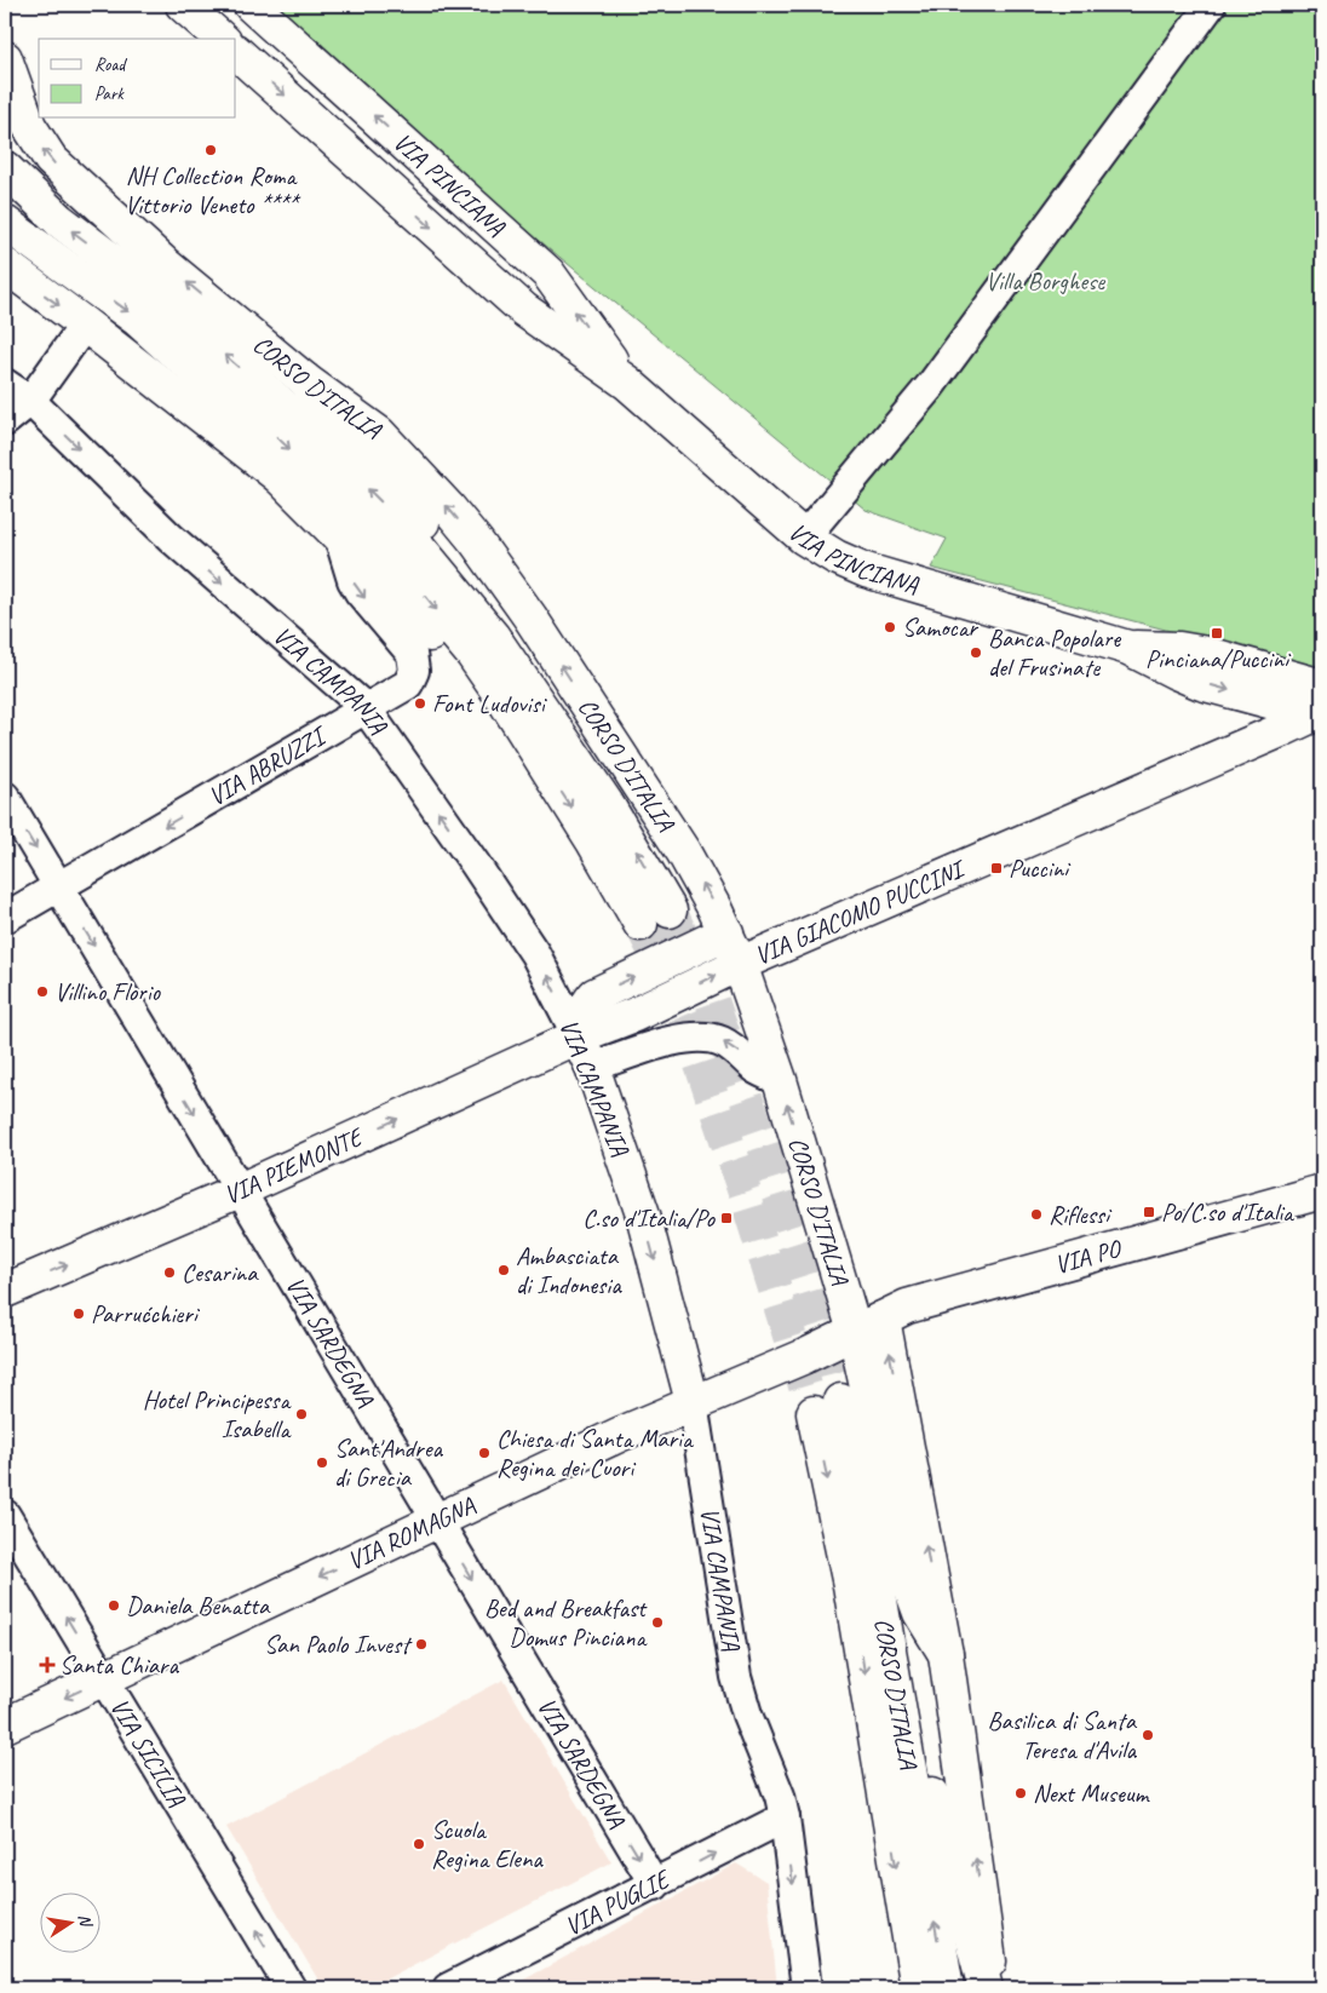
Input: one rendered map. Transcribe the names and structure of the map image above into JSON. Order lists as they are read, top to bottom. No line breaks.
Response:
{"streets":{"main road":["VIA PINCIANA","CORSO D'ITALIA","VIA CAMPANIA","VIA GIACOMO PUCCINI","VIA PIEMONTE","VIA PO","VIA ROMAGNA"],"street":["VIA ABRUZZI","VIA SARDEGNA","VIA SICILIA","VIA PUGLIE"]},"crossings":[["VIA PINCIANA","VIA GIACOMO PUCCINI"],["CORSO D'ITALIA","VIA GIACOMO PUCCINI"],["CORSO D'ITALIA","VIA PO"],["CORSO D'ITALIA","VIA ROMAGNA"],["VIA CAMPANIA","VIA ABRUZZI"],["VIA CAMPANIA","VIA GIACOMO PUCCINI"],["VIA CAMPANIA","VIA PIEMONTE"],["VIA CAMPANIA","VIA ROMAGNA"],["VIA CAMPANIA","VIA PUGLIE"],["VIA ABRUZZI","VIA SARDEGNA"],["VIA GIACOMO PUCCINI","VIA PIEMONTE"],["VIA PIEMONTE","VIA SARDEGNA"],["VIA PO","VIA ROMAGNA"],["VIA SARDEGNA","VIA ROMAGNA"],["VIA SARDEGNA","VIA PUGLIE"],["VIA ROMAGNA","VIA SICILIA"]],"one_way":["VIA GIACOMO PUCCINI","VIA PIEMONTE","VIA SARDEGNA","VIA ROMAGNA","VIA SICILIA","VIA PUGLIE"],"parks":["Villa Borghese"],"places":{"other":["NH Collection Roma Vittorio Veneto ****","Samocar","Banca Popolare del Frusinate","Font Ludovisi","Villino Florio","Riflessi","Ambasciata di Indonesia","Cesarina","Parrućchieri","Hotel Principessa Isabella","Chiesa di Santa Maria Regina dei Cuori","Sant'Andrea di Grecia","Daniela Benatta","Bed and Breakfast Domus Pinciana","San Paolo Invest","Basilica di Santa Teresa d'Avila","Next Museum","Scuola Regina Elena"],"transit":["Pinciana/Puccini","Puccini","Po/C.so d'Italia","C.so d'Italia/Po"],"health":["Santa Chiara"]},"legend":["Road","Park"],"north":"right"}
